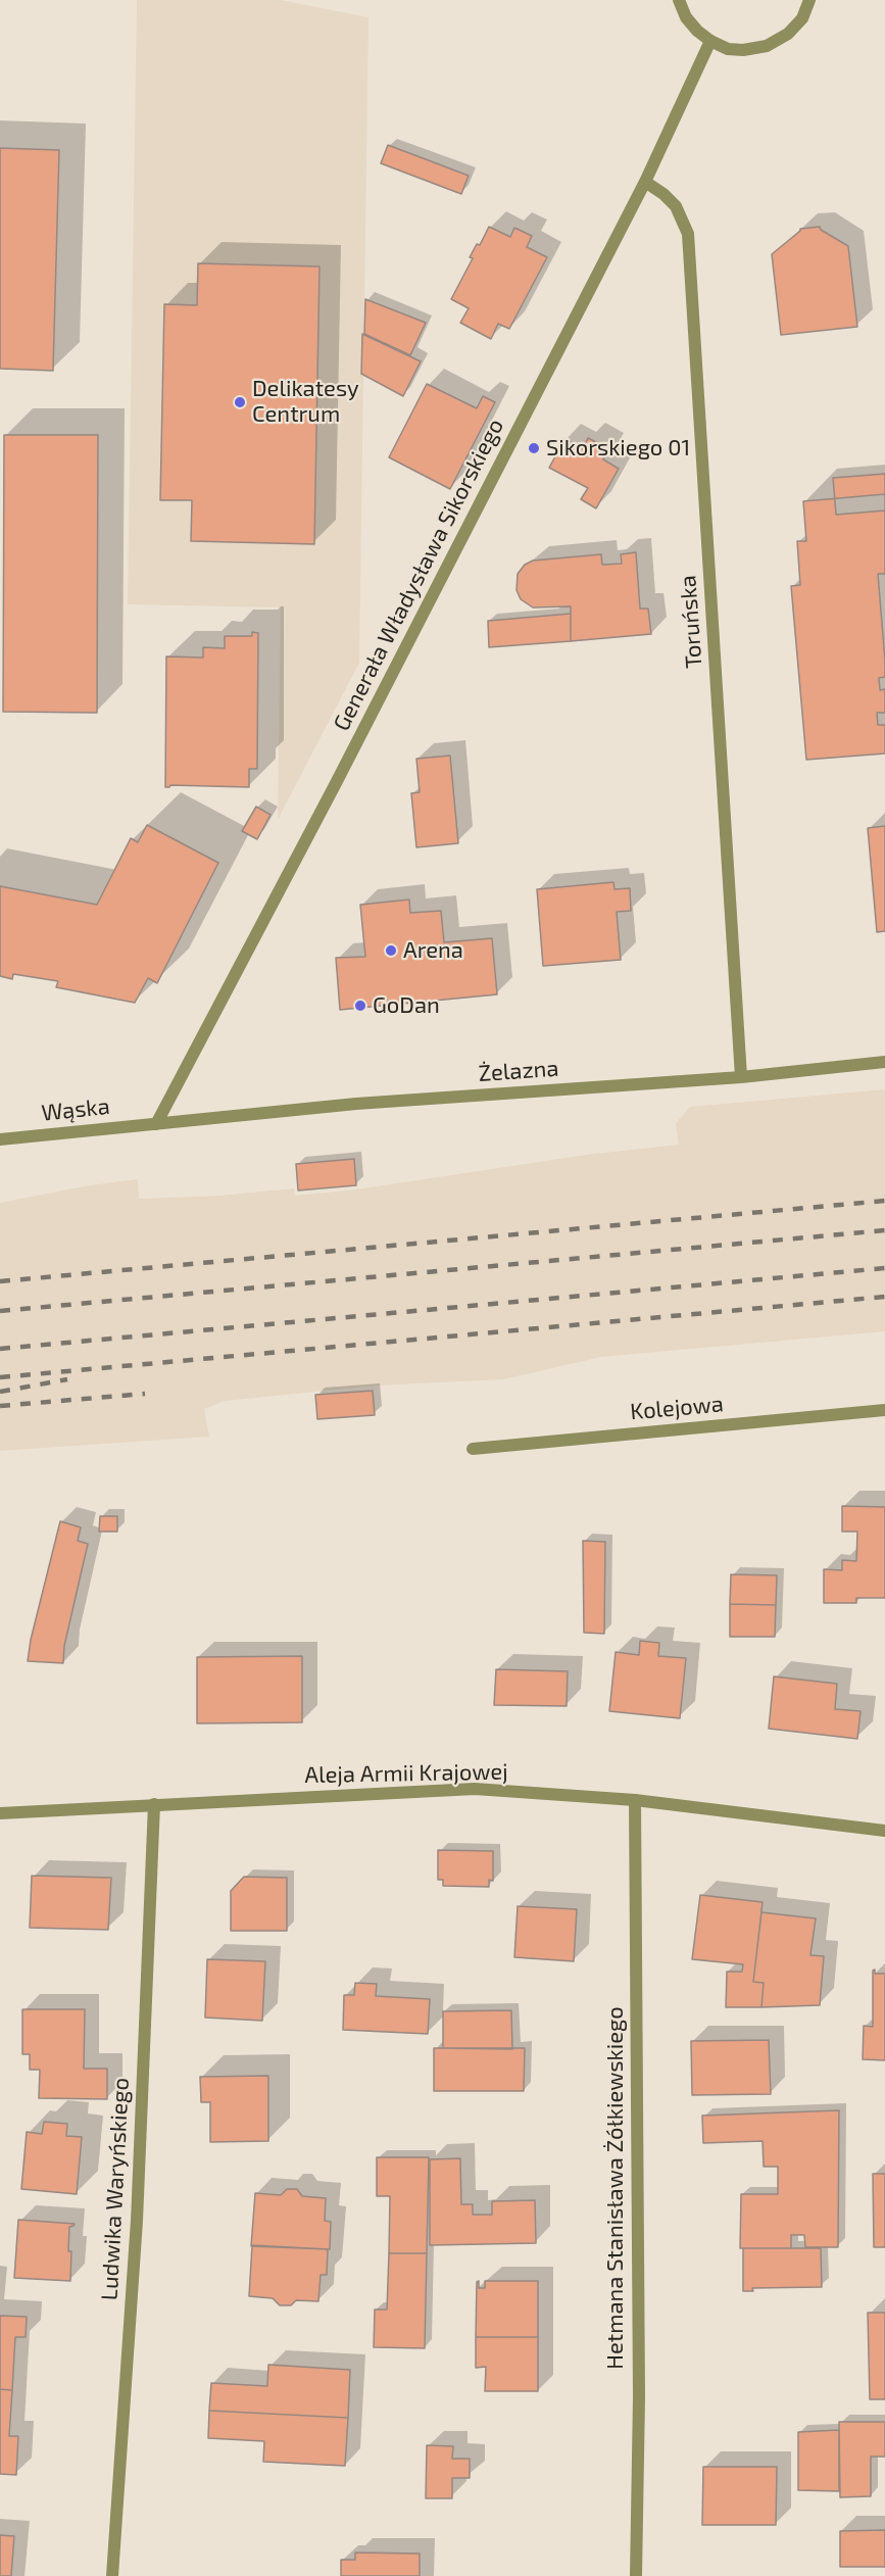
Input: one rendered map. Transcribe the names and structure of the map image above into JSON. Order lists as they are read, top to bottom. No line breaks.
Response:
{"streets":{"street":["Generała Władysława Sikorskiego","Toruńska","Żelazna","Wąska","Kolejowa","Aleja Armii Krajowej","Hetmana Stanisława Żółkiewskiego","Ludwika Waryńskiego"]},"crossings":[["Generała Władysława Sikorskiego","Toruńska"],["Generała Władysława Sikorskiego","Żelazna"],["Generała Władysława Sikorskiego","Wąska"],["Toruńska","Żelazna"],["Żelazna","Wąska"],["Aleja Armii Krajowej","Hetmana Stanisława Żółkiewskiego"],["Aleja Armii Krajowej","Ludwika Waryńskiego"]],"places":["Delikatesy Centrum","Sikorskiego 01","Arena","GoDan"]}
